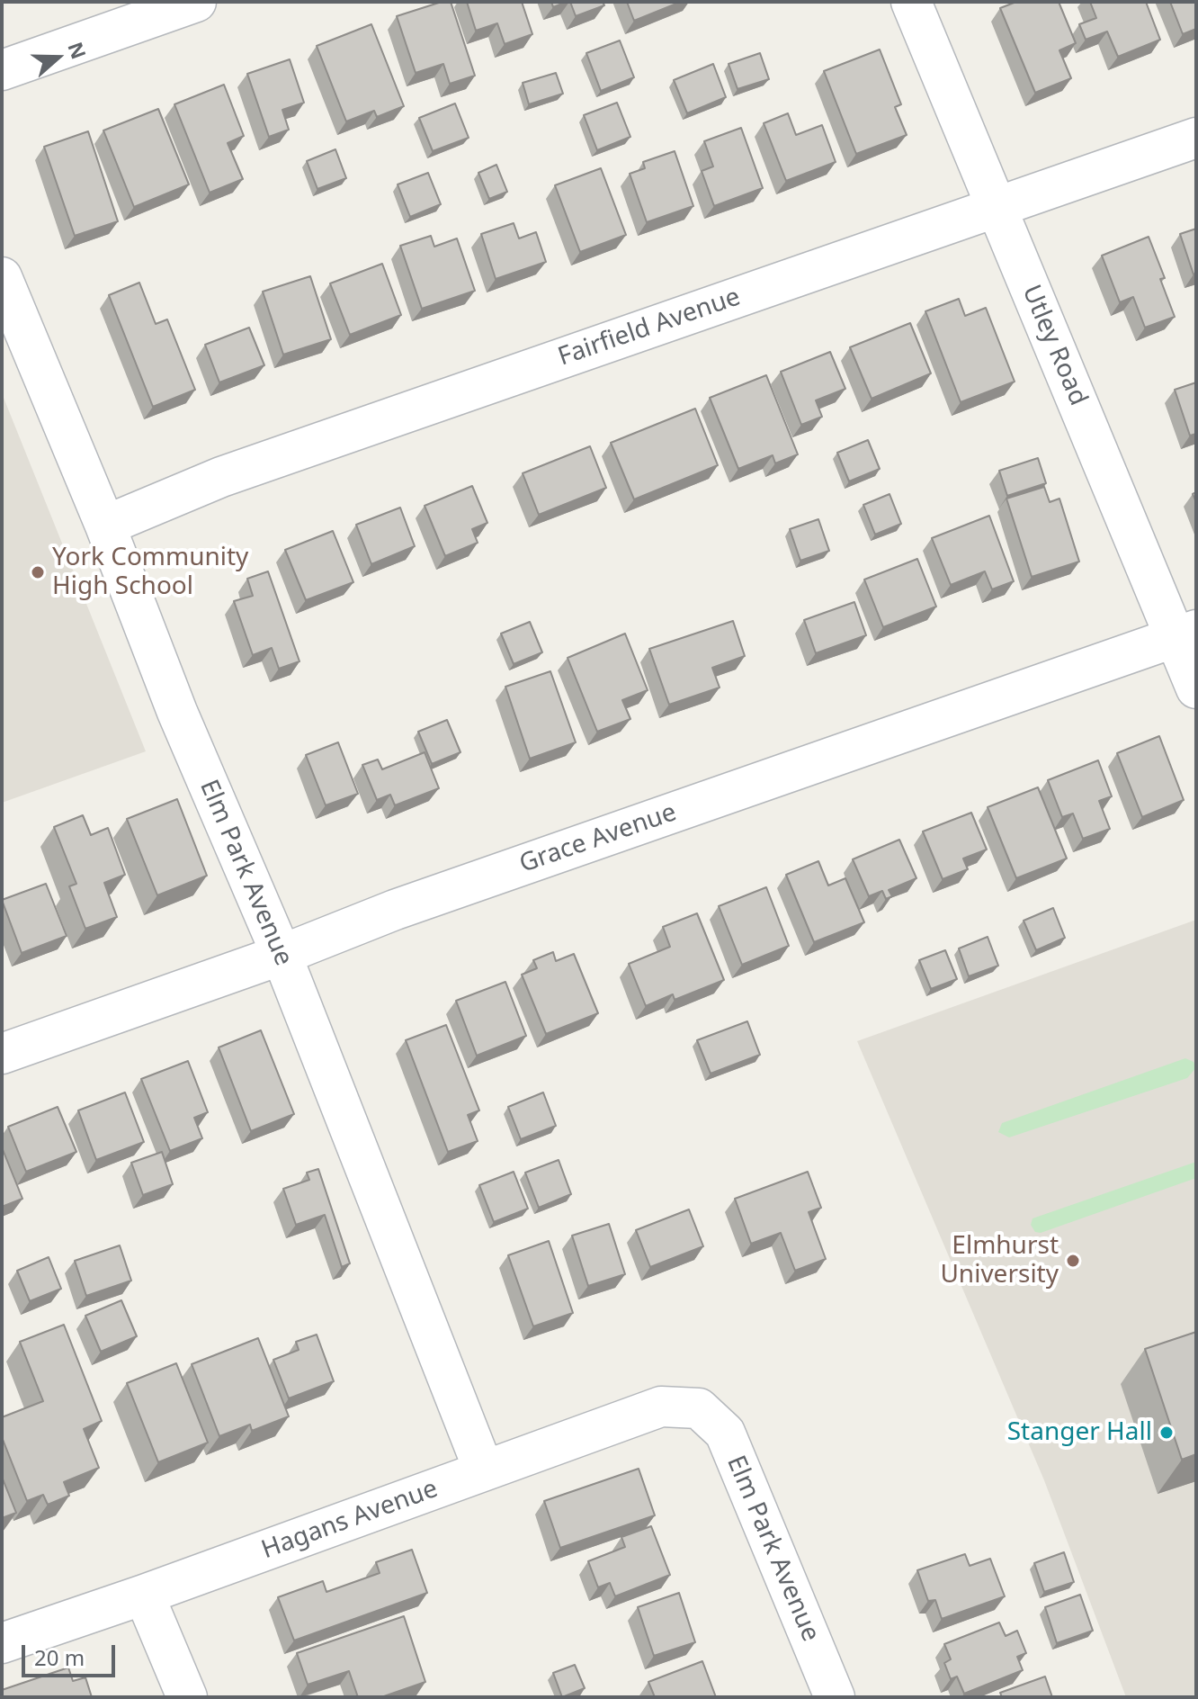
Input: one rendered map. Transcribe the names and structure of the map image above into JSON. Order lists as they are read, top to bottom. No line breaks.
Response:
{"streets":{"street":["Fairfield Avenue","Utley Road","Grace Avenue","Elm Park Avenue","Hagans Avenue"]},"crossings":[["Fairfield Avenue","Utley Road"],["Fairfield Avenue","Elm Park Avenue"],["Utley Road","Grace Avenue"],["Grace Avenue","Elm Park Avenue"],["Elm Park Avenue","Hagans Avenue"]],"places":["York Community High School","Elmhurst University","Stanger Hall"],"scale_bar":"20 m","north":"right"}
